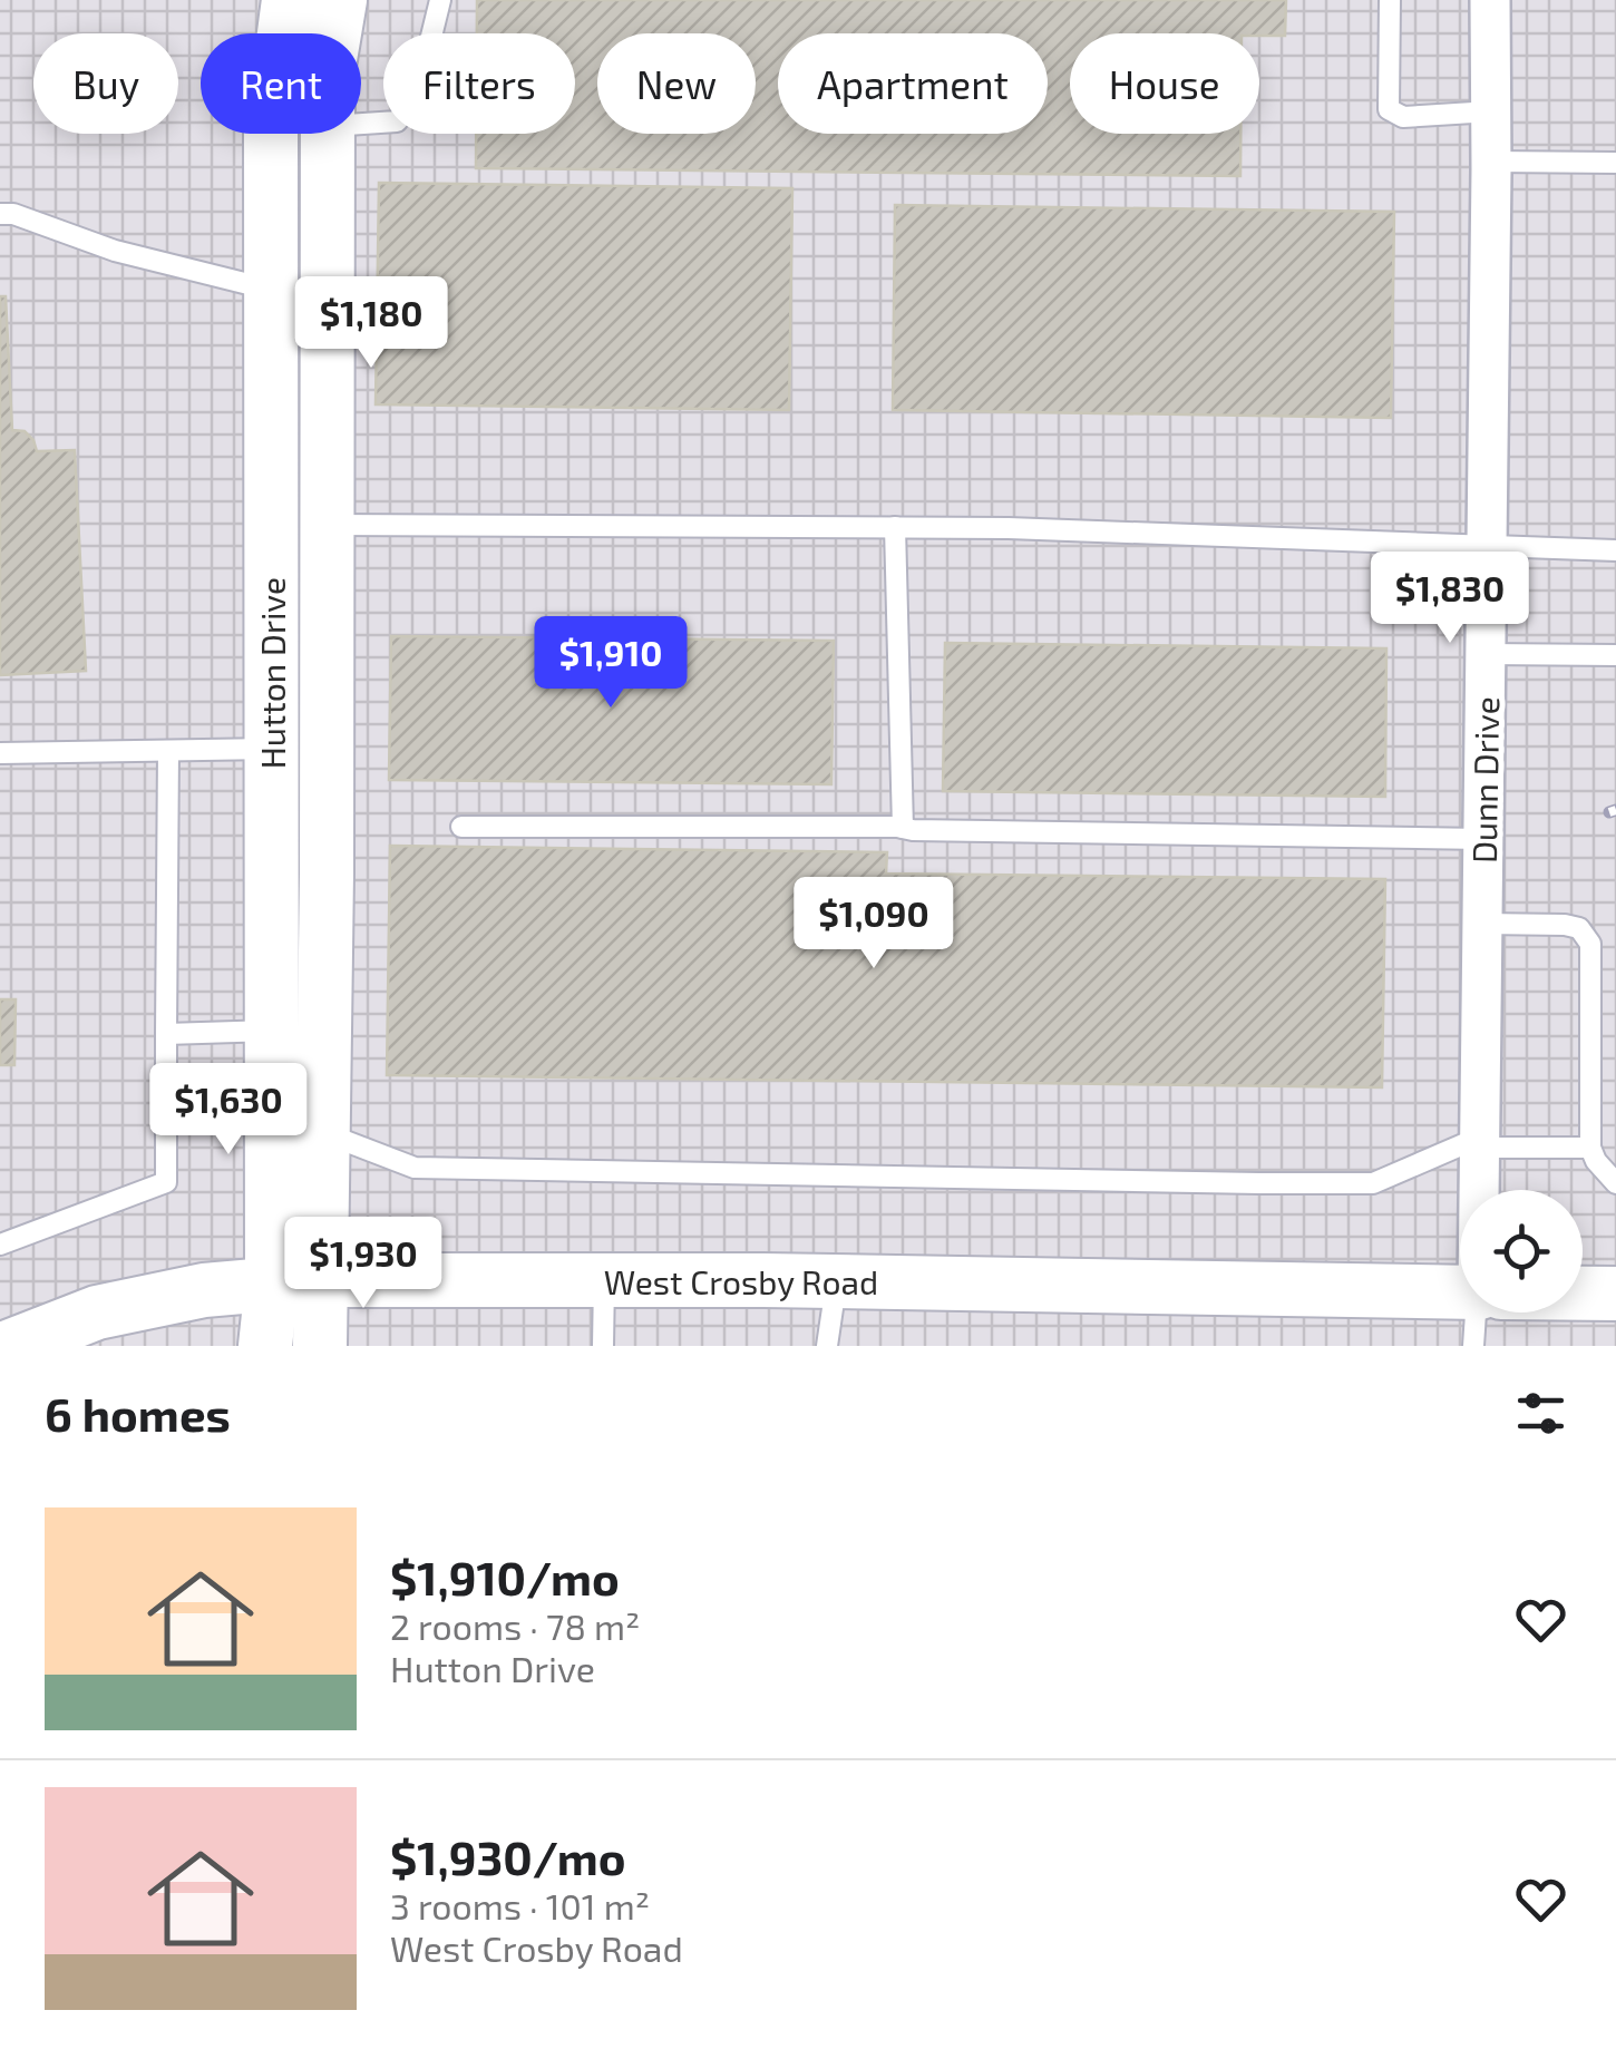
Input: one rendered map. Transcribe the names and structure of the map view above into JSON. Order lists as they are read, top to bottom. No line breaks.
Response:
{"streets":{"street":["Hutton Drive","Dunn Drive","West Crosby Road"]},"crossings":[["Hutton Drive","West Crosby Road"]],"page":{"chip":["Buy","Rent","Filters","New","Apartment","House"],"price":["$1,180","$1,830","$1,910","$1,090","$1,630","$1,930"],"heading":"6 homes","list":[{"name":"$1,910/mo","note":"2 rooms · 78 m² · Hutton Drive"},{"name":"$1,930/mo","note":"3 rooms · 101 m² · West Crosby Road"}]}}
